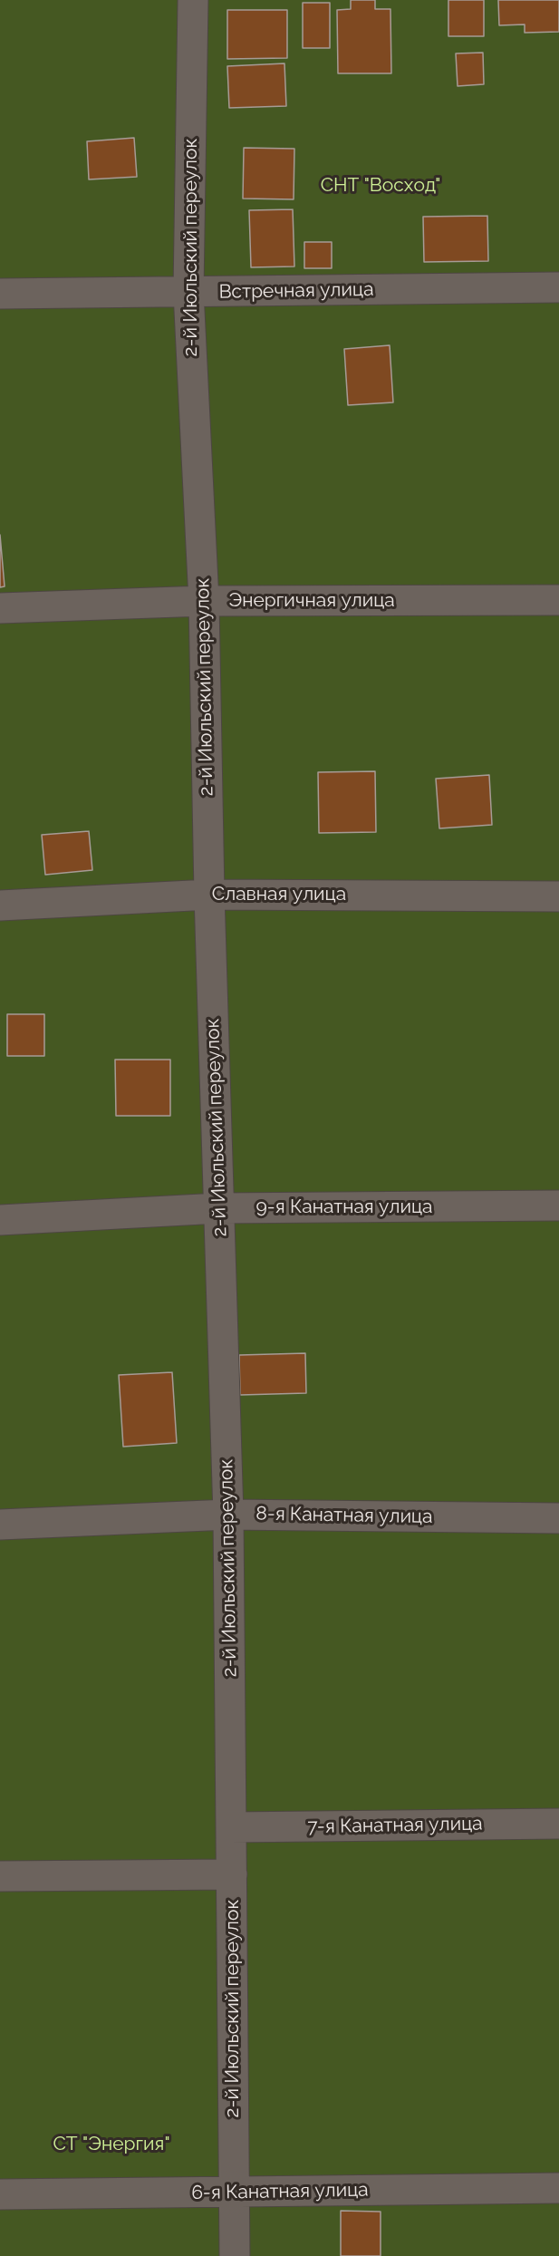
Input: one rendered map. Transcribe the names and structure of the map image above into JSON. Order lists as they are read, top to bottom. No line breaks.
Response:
{"streets":{"lane":["2-й Июльский переулок","Встречная улица","Энергичная улица","Славная улица","9-я Канатная улица","8-я Канатная улица","7-я Канатная улица","6-я Канатная улица"]},"crossings":[["2-й Июльский переулок","Встречная улица"],["2-й Июльский переулок","Энергичная улица"],["2-й Июльский переулок","Славная улица"],["2-й Июльский переулок","9-я Канатная улица"],["2-й Июльский переулок","8-я Канатная улица"],["2-й Июльский переулок","7-я Канатная улица"],["2-й Июльский переулок","6-я Канатная улица"]],"parks":["СНТ \"Восход\"","СТ \"Энергия\""]}
